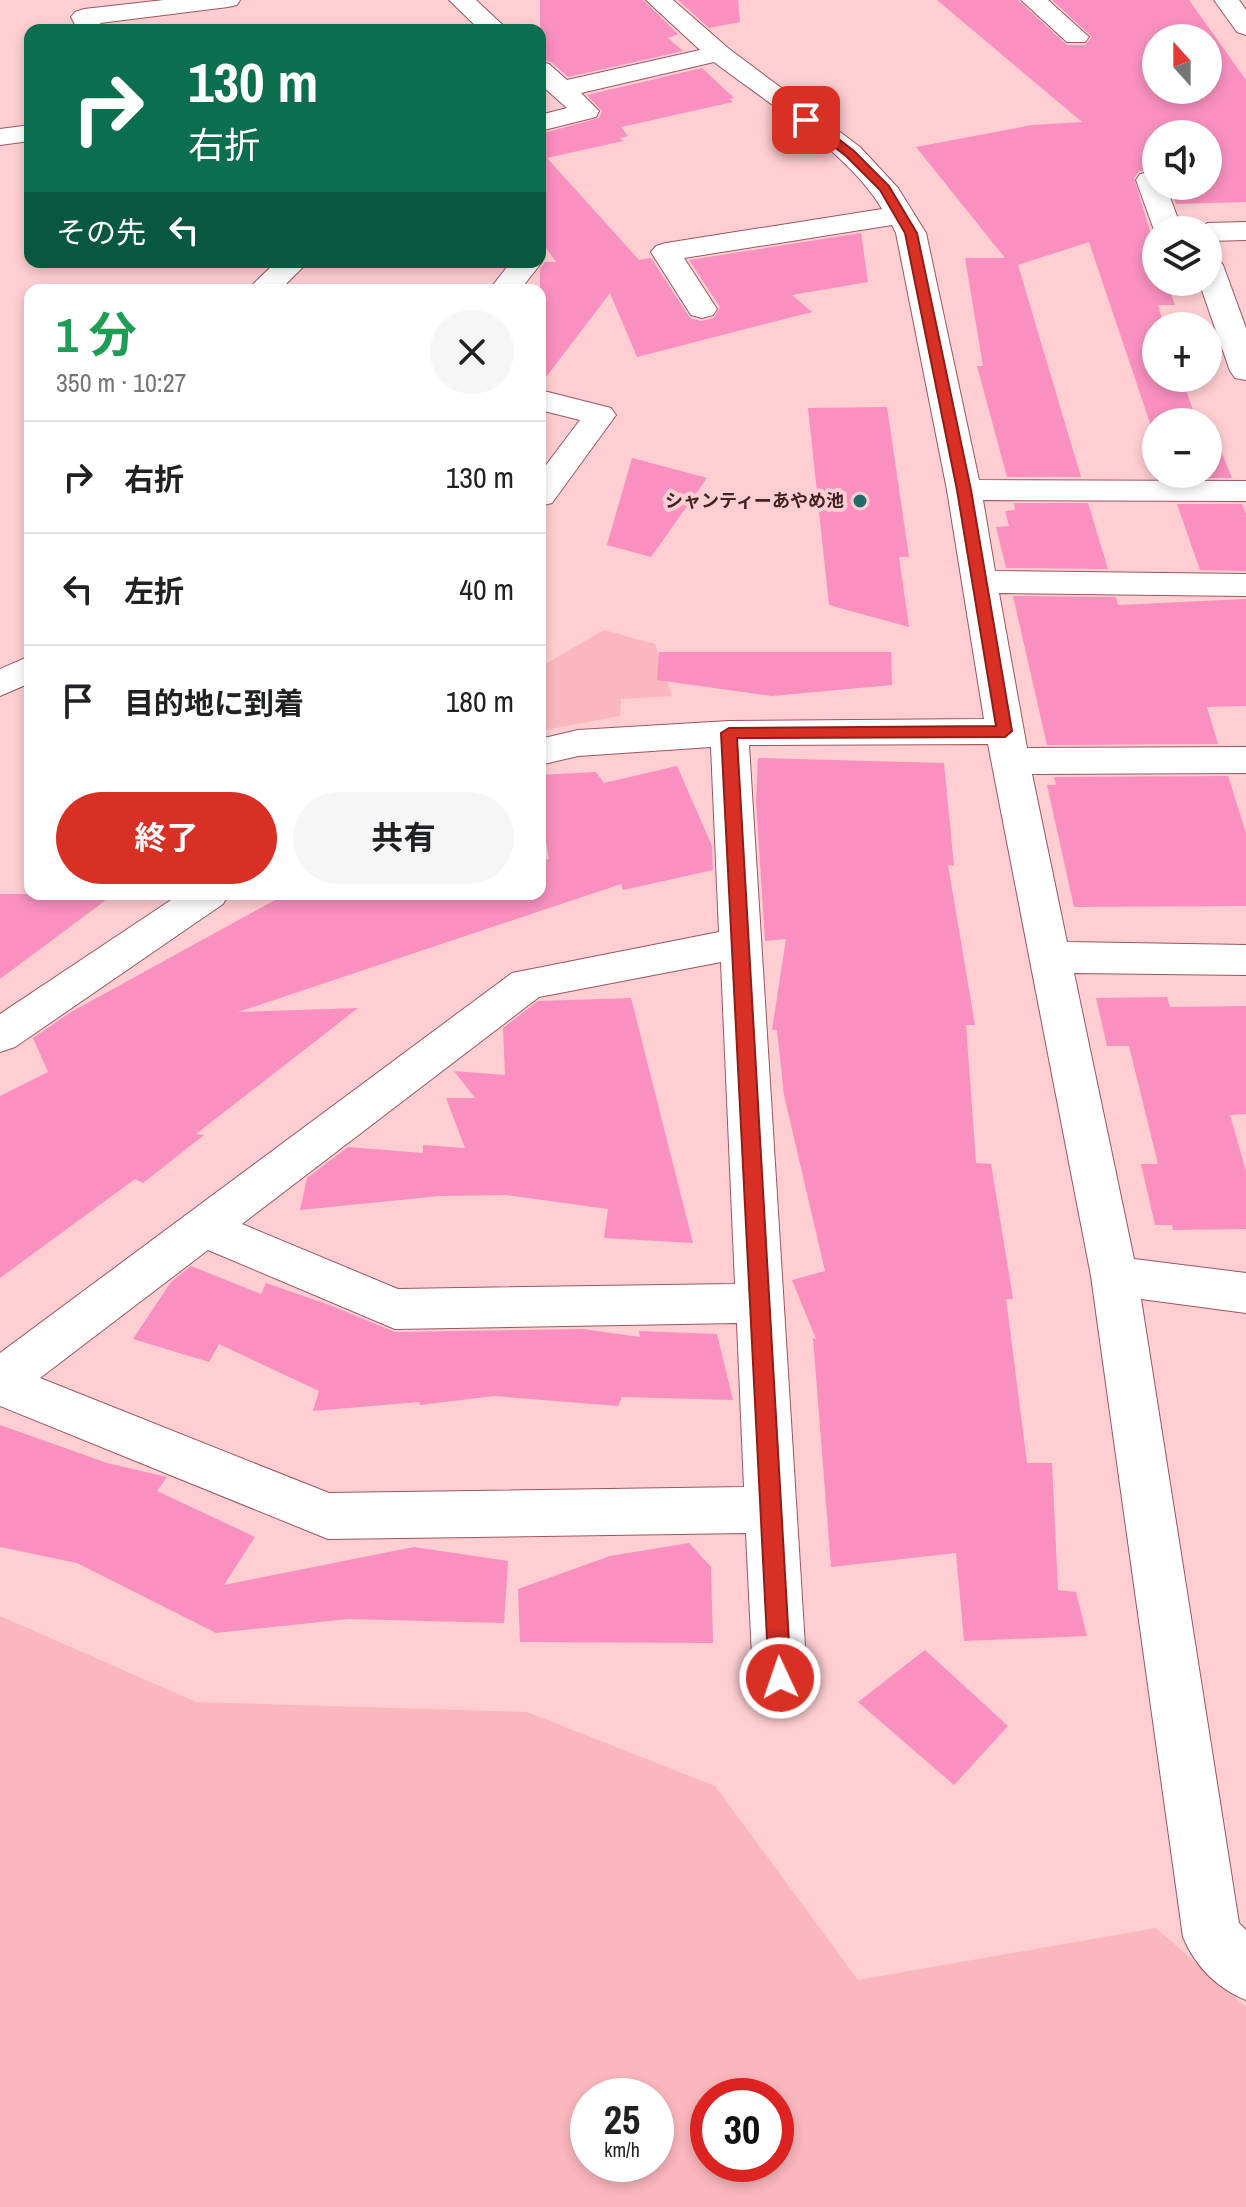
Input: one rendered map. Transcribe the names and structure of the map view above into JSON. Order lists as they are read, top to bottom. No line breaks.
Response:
{"places":["シャンティーあやめ池"],"north":"top","page":{"map_buttons":["+","−"],"turn":["130 m","右折"],"then":"その先","heading":["1 分","350 m · 10:27"],"list":[{"name":"右折","value":"130 m"},{"name":"左折","value":"40 m"},{"name":"目的地に到着","value":"180 m"}],"buttons":["終了","共有"],"speed":"25 km/h","limit":"30"}}
